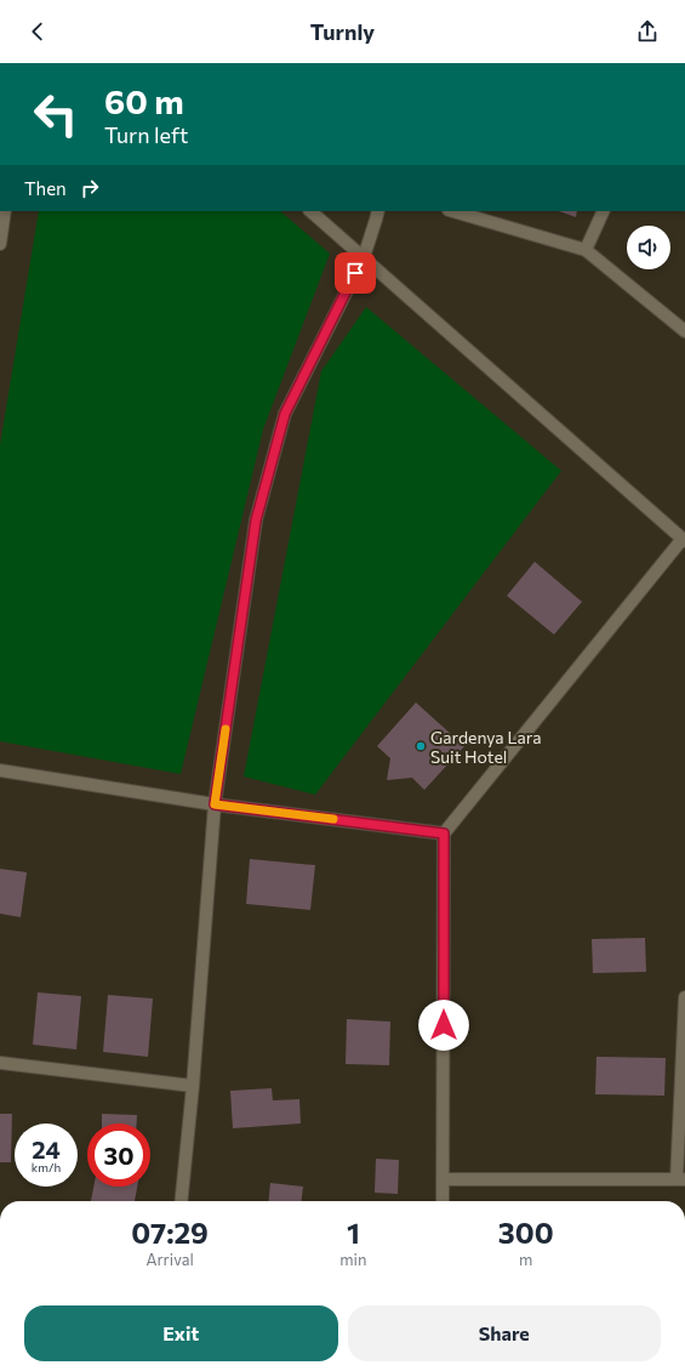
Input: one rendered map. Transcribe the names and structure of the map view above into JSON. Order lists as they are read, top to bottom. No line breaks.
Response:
{"places":["Gardenya Lara Suit Hotel"],"page":{"header":"Turnly","turn":["60 m","Turn left"],"then":"Then","speed":"24 km/h","limit":"30","eta":["07:29","Arrival","1","min","300","m"],"buttons":["Exit","Share"]}}
